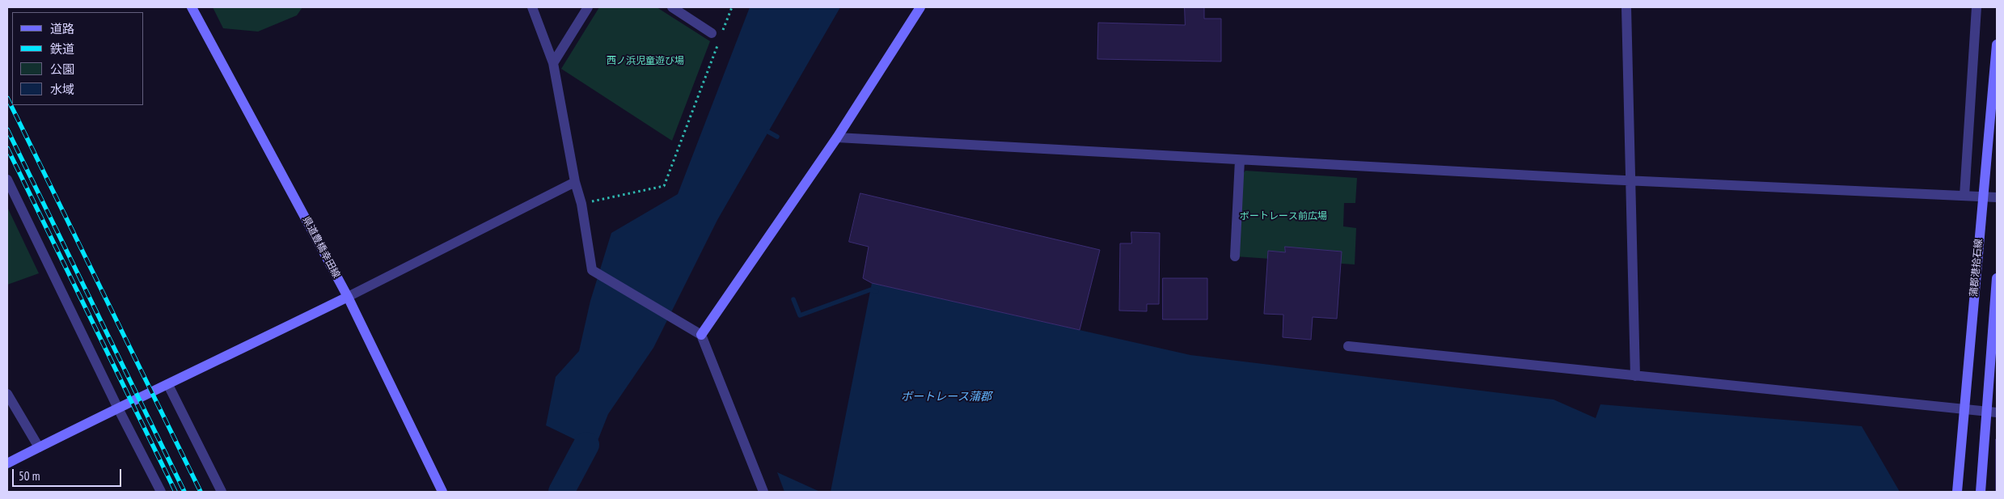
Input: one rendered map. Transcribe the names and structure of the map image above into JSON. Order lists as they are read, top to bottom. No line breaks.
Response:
{"streets":{"main road":["県道豊橋幸田線","蒲郡港拾石線"]},"water":["ボートレース蒲郡"],"parks":["西ノ浜児童遊び場","ボートレース前広場"],"legend":["道路","鉄道","公園","水域"],"scale_bar":"50 m"}
